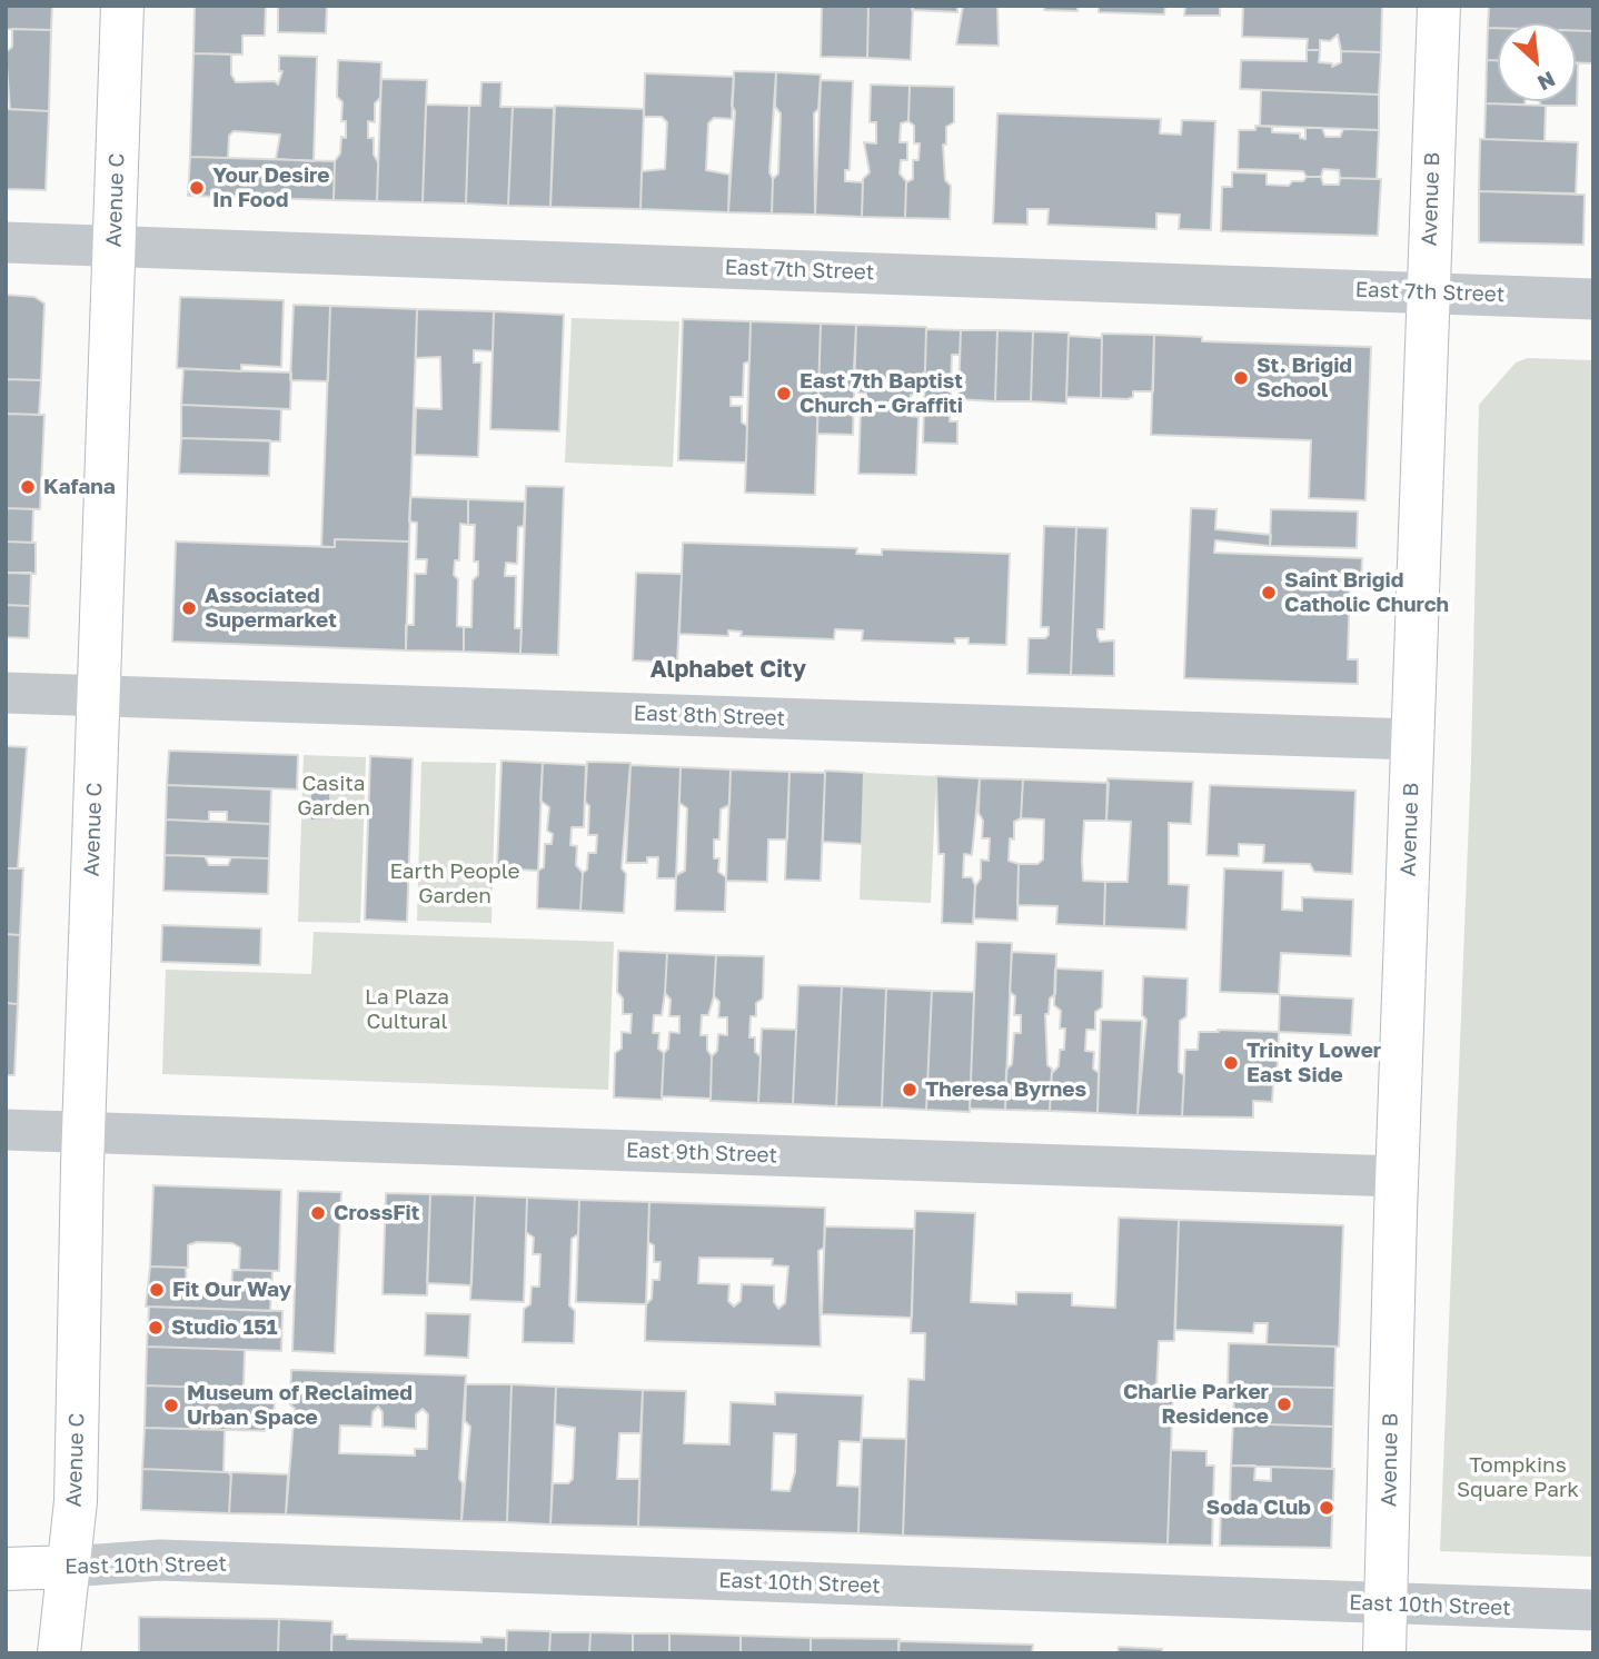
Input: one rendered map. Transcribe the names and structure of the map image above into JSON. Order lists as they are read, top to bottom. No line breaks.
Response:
{"streets":{"street":["Avenue B","Avenue C","East 7th Street","East 8th Street","East 9th Street","East 10th Street"]},"crossings":[["Avenue B","East 7th Street"],["Avenue B","East 8th Street"],["Avenue B","East 9th Street"],["Avenue B","East 10th Street"],["Avenue C","East 7th Street"],["Avenue C","East 8th Street"],["Avenue C","East 9th Street"],["Avenue C","East 10th Street"]],"districts":["Alphabet City"],"parks":["Casita Garden","Earth People Garden","La Plaza Cultural","Tompkins Square Park"],"places":["Your Desire In Food","St. Brigid School","East 7th Baptist Church - Graffiti","Kafana","Saint Brigid Catholic Church","Associated Supermarket","Trinity Lower East Side","Theresa Byrnes","CrossFit","Fit Our Way","Studio 151","Charlie Parker Residence","Museum of Reclaimed Urban Space","Soda Club"],"north":"bottom right"}
